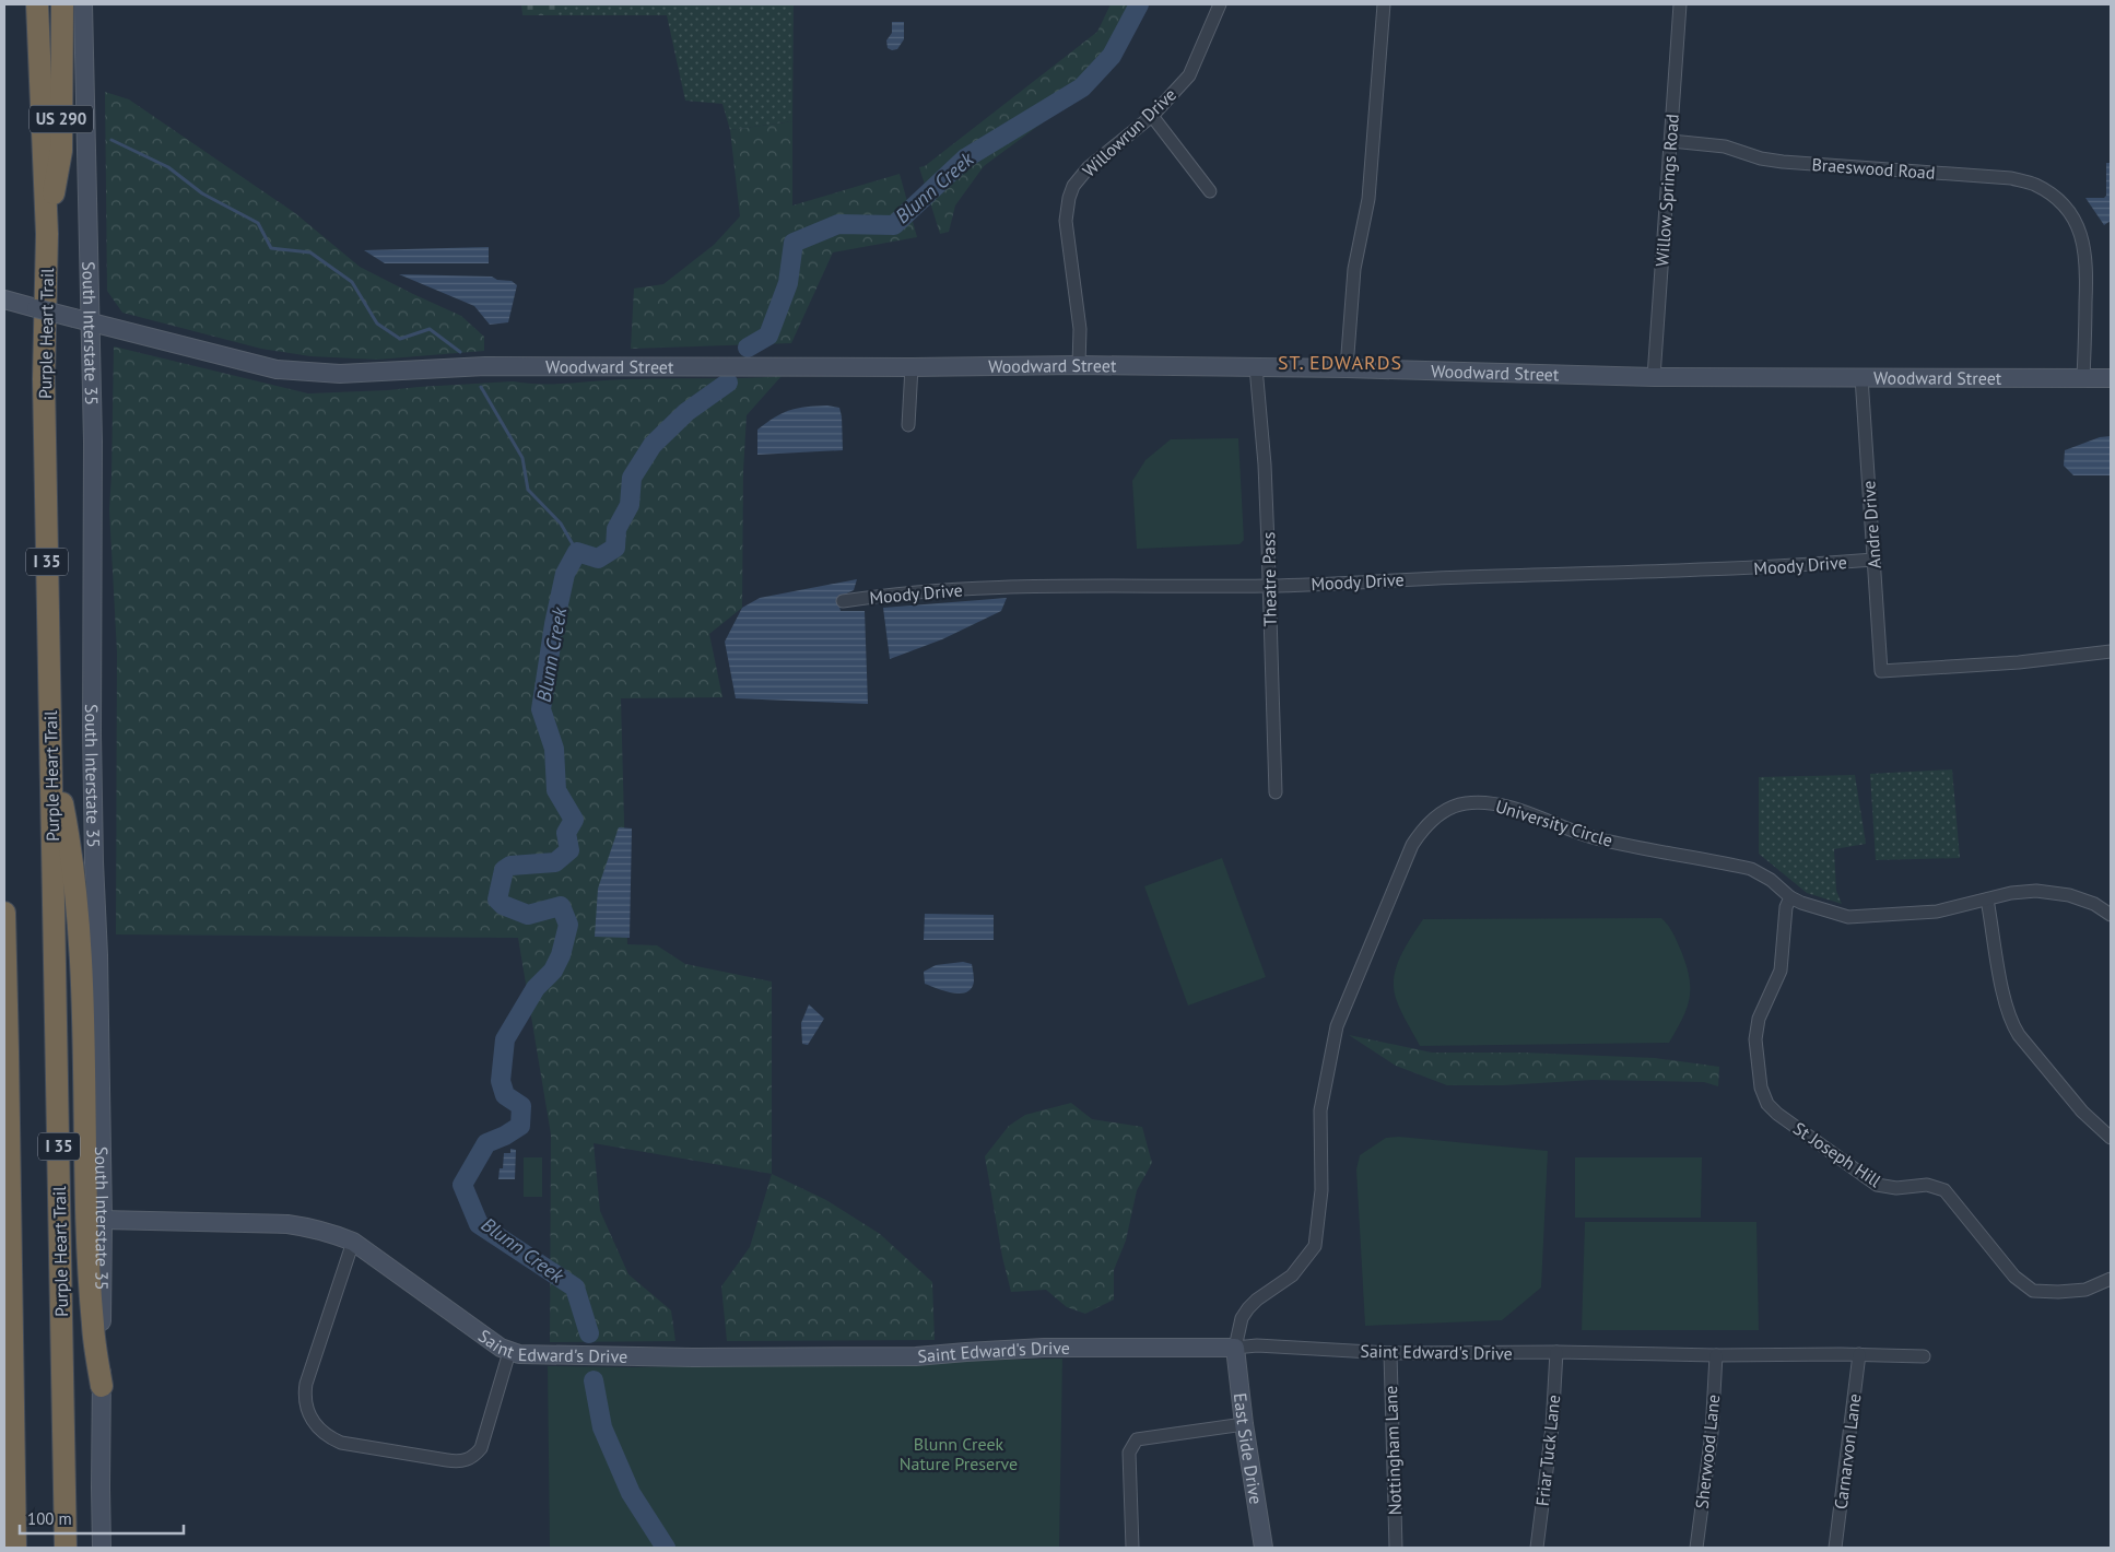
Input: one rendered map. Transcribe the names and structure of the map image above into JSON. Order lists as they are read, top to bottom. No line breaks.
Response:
{"streets":{"highway":["US 290","Purple Heart Trail","I 35"],"street":["Willowrun Drive","Braeswood Road","Willow Springs Road","South Interstate 35","Woodward Street","Andre Drive","Moody Drive","Theatre Pass","University Circle","St Joseph Hill","Saint Edward's Drive","East Side Drive","Nottingham Lane","Friar Tuck Lane","Sherwood Lane","Carnarvon Lane"]},"crossings":[["US 290","Purple Heart Trail"],["Willowrun Drive","Woodward Street"],["Braeswood Road","Willow Springs Road"],["Braeswood Road","Woodward Street"],["Willow Springs Road","Woodward Street"],["South Interstate 35","Woodward Street"],["South Interstate 35","Saint Edward's Drive"],["Woodward Street","Andre Drive"],["Woodward Street","Theatre Pass"],["Andre Drive","Moody Drive"],["Moody Drive","Theatre Pass"],["University Circle","St Joseph Hill"],["University Circle","Saint Edward's Drive"],["University Circle","East Side Drive"],["Saint Edward's Drive","East Side Drive"],["Saint Edward's Drive","Nottingham Lane"],["Saint Edward's Drive","Friar Tuck Lane"],["Saint Edward's Drive","Sherwood Lane"],["Saint Edward's Drive","Carnarvon Lane"]],"districts":["ST. EDWARDS"],"water":["Blunn Creek"],"parks":["Blunn Creek Nature Preserve"],"scale_bar":"100 m"}
